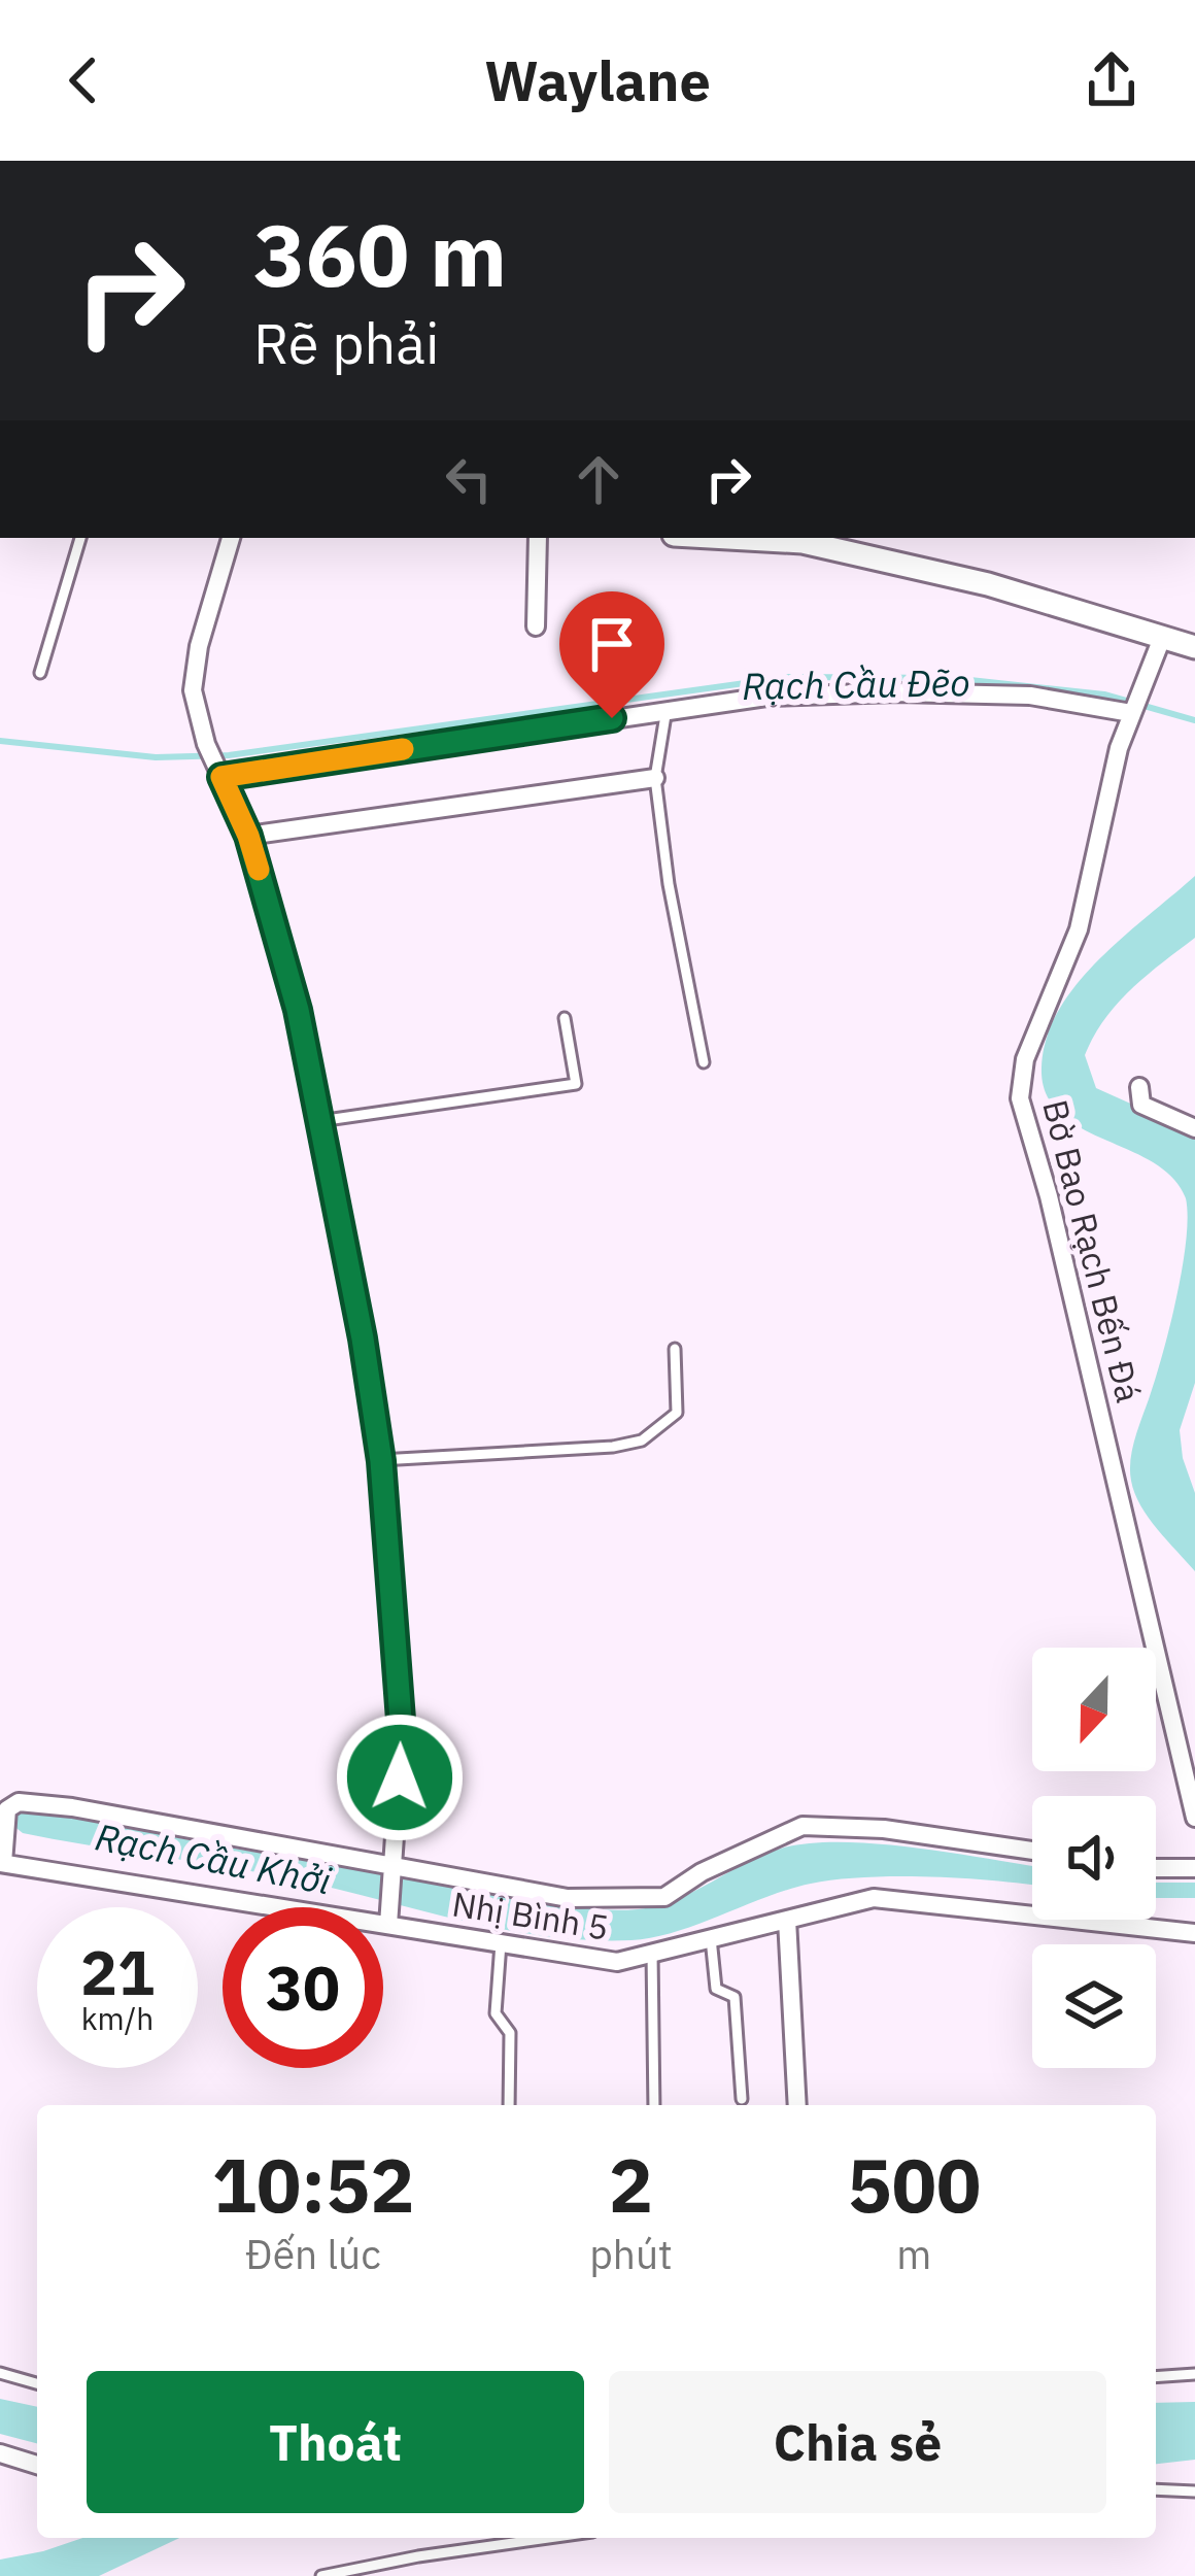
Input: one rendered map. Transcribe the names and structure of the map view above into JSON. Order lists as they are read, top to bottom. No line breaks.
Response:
{"streets":{"street":["Bờ Bao Rạch Bến Đá","Nhị Bình 5"]},"water":["Rạch Cầu Đẽo","Rạch Cầu Khởi"],"north":"bottom","page":{"header":"Waylane","turn":["360 m","Rẽ phải"],"speed":"21 km/h","limit":"30","eta":["10:52","Đến lúc","2","phút","500","m"],"buttons":["Thoát","Chia sẻ"]}}
